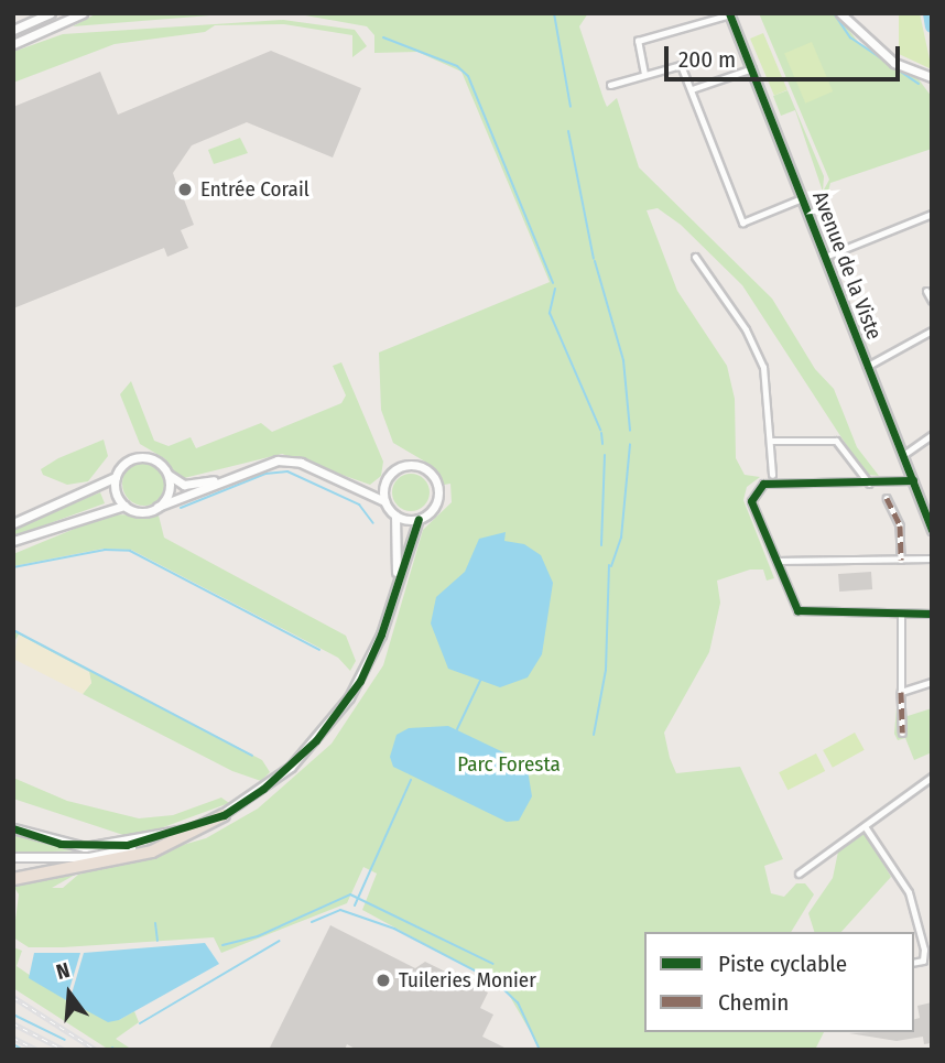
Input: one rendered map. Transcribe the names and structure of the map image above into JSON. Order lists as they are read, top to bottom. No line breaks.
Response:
{"streets":{"street":["Avenue de la Viste"]},"parks":["Parc Foresta"],"places":["Entrée Corail","Tuileries Monier"],"legend":["Piste cyclable","Chemin"],"scale_bar":"200 m","north":"top"}
